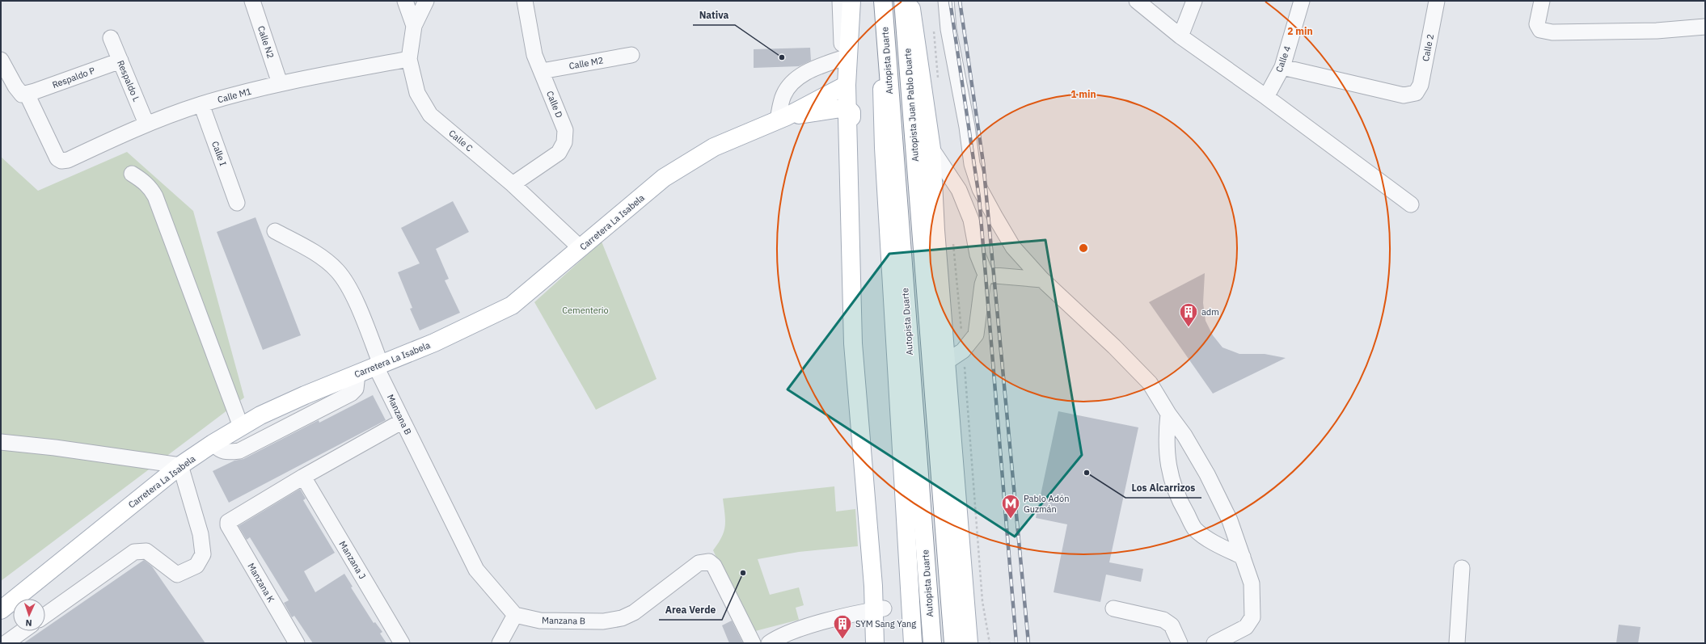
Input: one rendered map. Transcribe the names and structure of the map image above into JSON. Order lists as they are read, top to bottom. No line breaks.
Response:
{"streets":{"main road":["Autopista Duarte","Autopista Juan Pablo Duarte","Carretera La Isabela"],"street":["Calle N2","Calle 2","Calle 4","Calle M2","Respaldo P","Respaldo L","Calle M1","Calle D","Calle C","Calle I","Manzana B","Manzana J","Manzana K"]},"crossings":[["Calle N2","Calle M1"],["Calle 2","Calle 4"],["Calle M2","Calle D"],["Respaldo P","Respaldo L"],["Respaldo P","Calle M1"],["Respaldo L","Calle M1"],["Calle M1","Calle C"],["Calle M1","Calle I"],["Calle D","Calle C"],["Calle C","Carretera La Isabela"],["Carretera La Isabela","Manzana B"],["Manzana J","Manzana K"]],"parks":["Cementerio"],"places":{"other":["Nativa","Los Alcarrizos","Area Verde"],"building":["adm","SYM Sang Yang"],"metro station":["Pablo Adón Guzmán"]},"north":"bottom","rings":["2 min","1 min"]}
